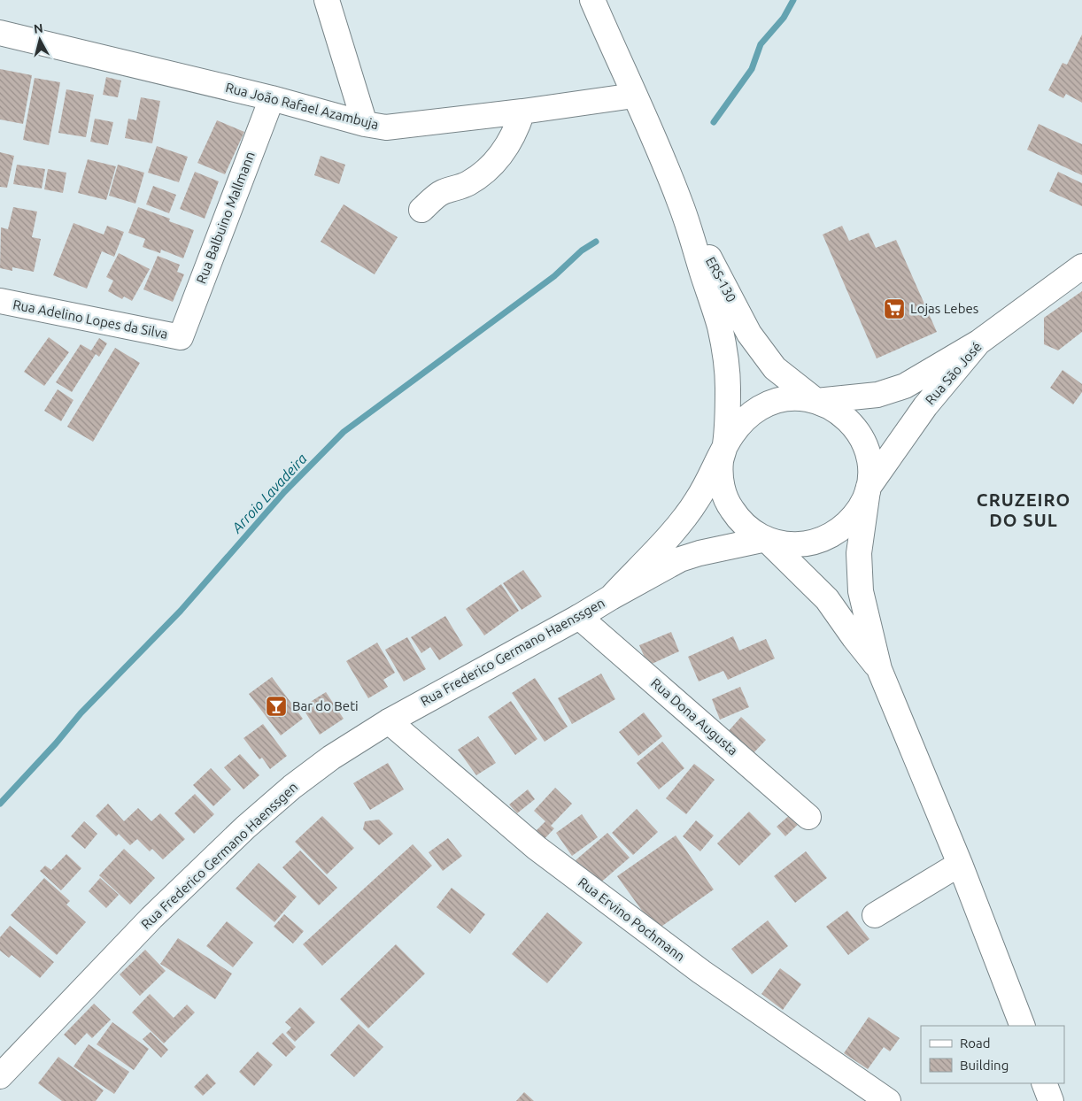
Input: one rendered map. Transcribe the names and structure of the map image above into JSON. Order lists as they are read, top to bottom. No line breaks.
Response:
{"streets":{"street":["Rua João Rafael Azambuja","Rua Balbuino Mallmann","ERS-130","Rua Adelino Lopes da Silva","Rua São José","Rua Frederico Germano Haenssgen","Rua Dona Augusta","Rua Ervino Pochmann"]},"crossings":[["Rua João Rafael Azambuja","Rua Balbuino Mallmann"],["Rua Balbuino Mallmann","Rua Adelino Lopes da Silva"],["ERS-130","Rua São José"],["Rua Frederico Germano Haenssgen","Rua Dona Augusta"],["Rua Frederico Germano Haenssgen","Rua Ervino Pochmann"]],"districts":["CRUZEIRO DO SUL"],"water":["Arroio Lavadeira"],"places":{"supermarket":["Lojas Lebes"],"bar":["Bar do Beti"]},"legend":["Road","Building"],"north":"top"}
